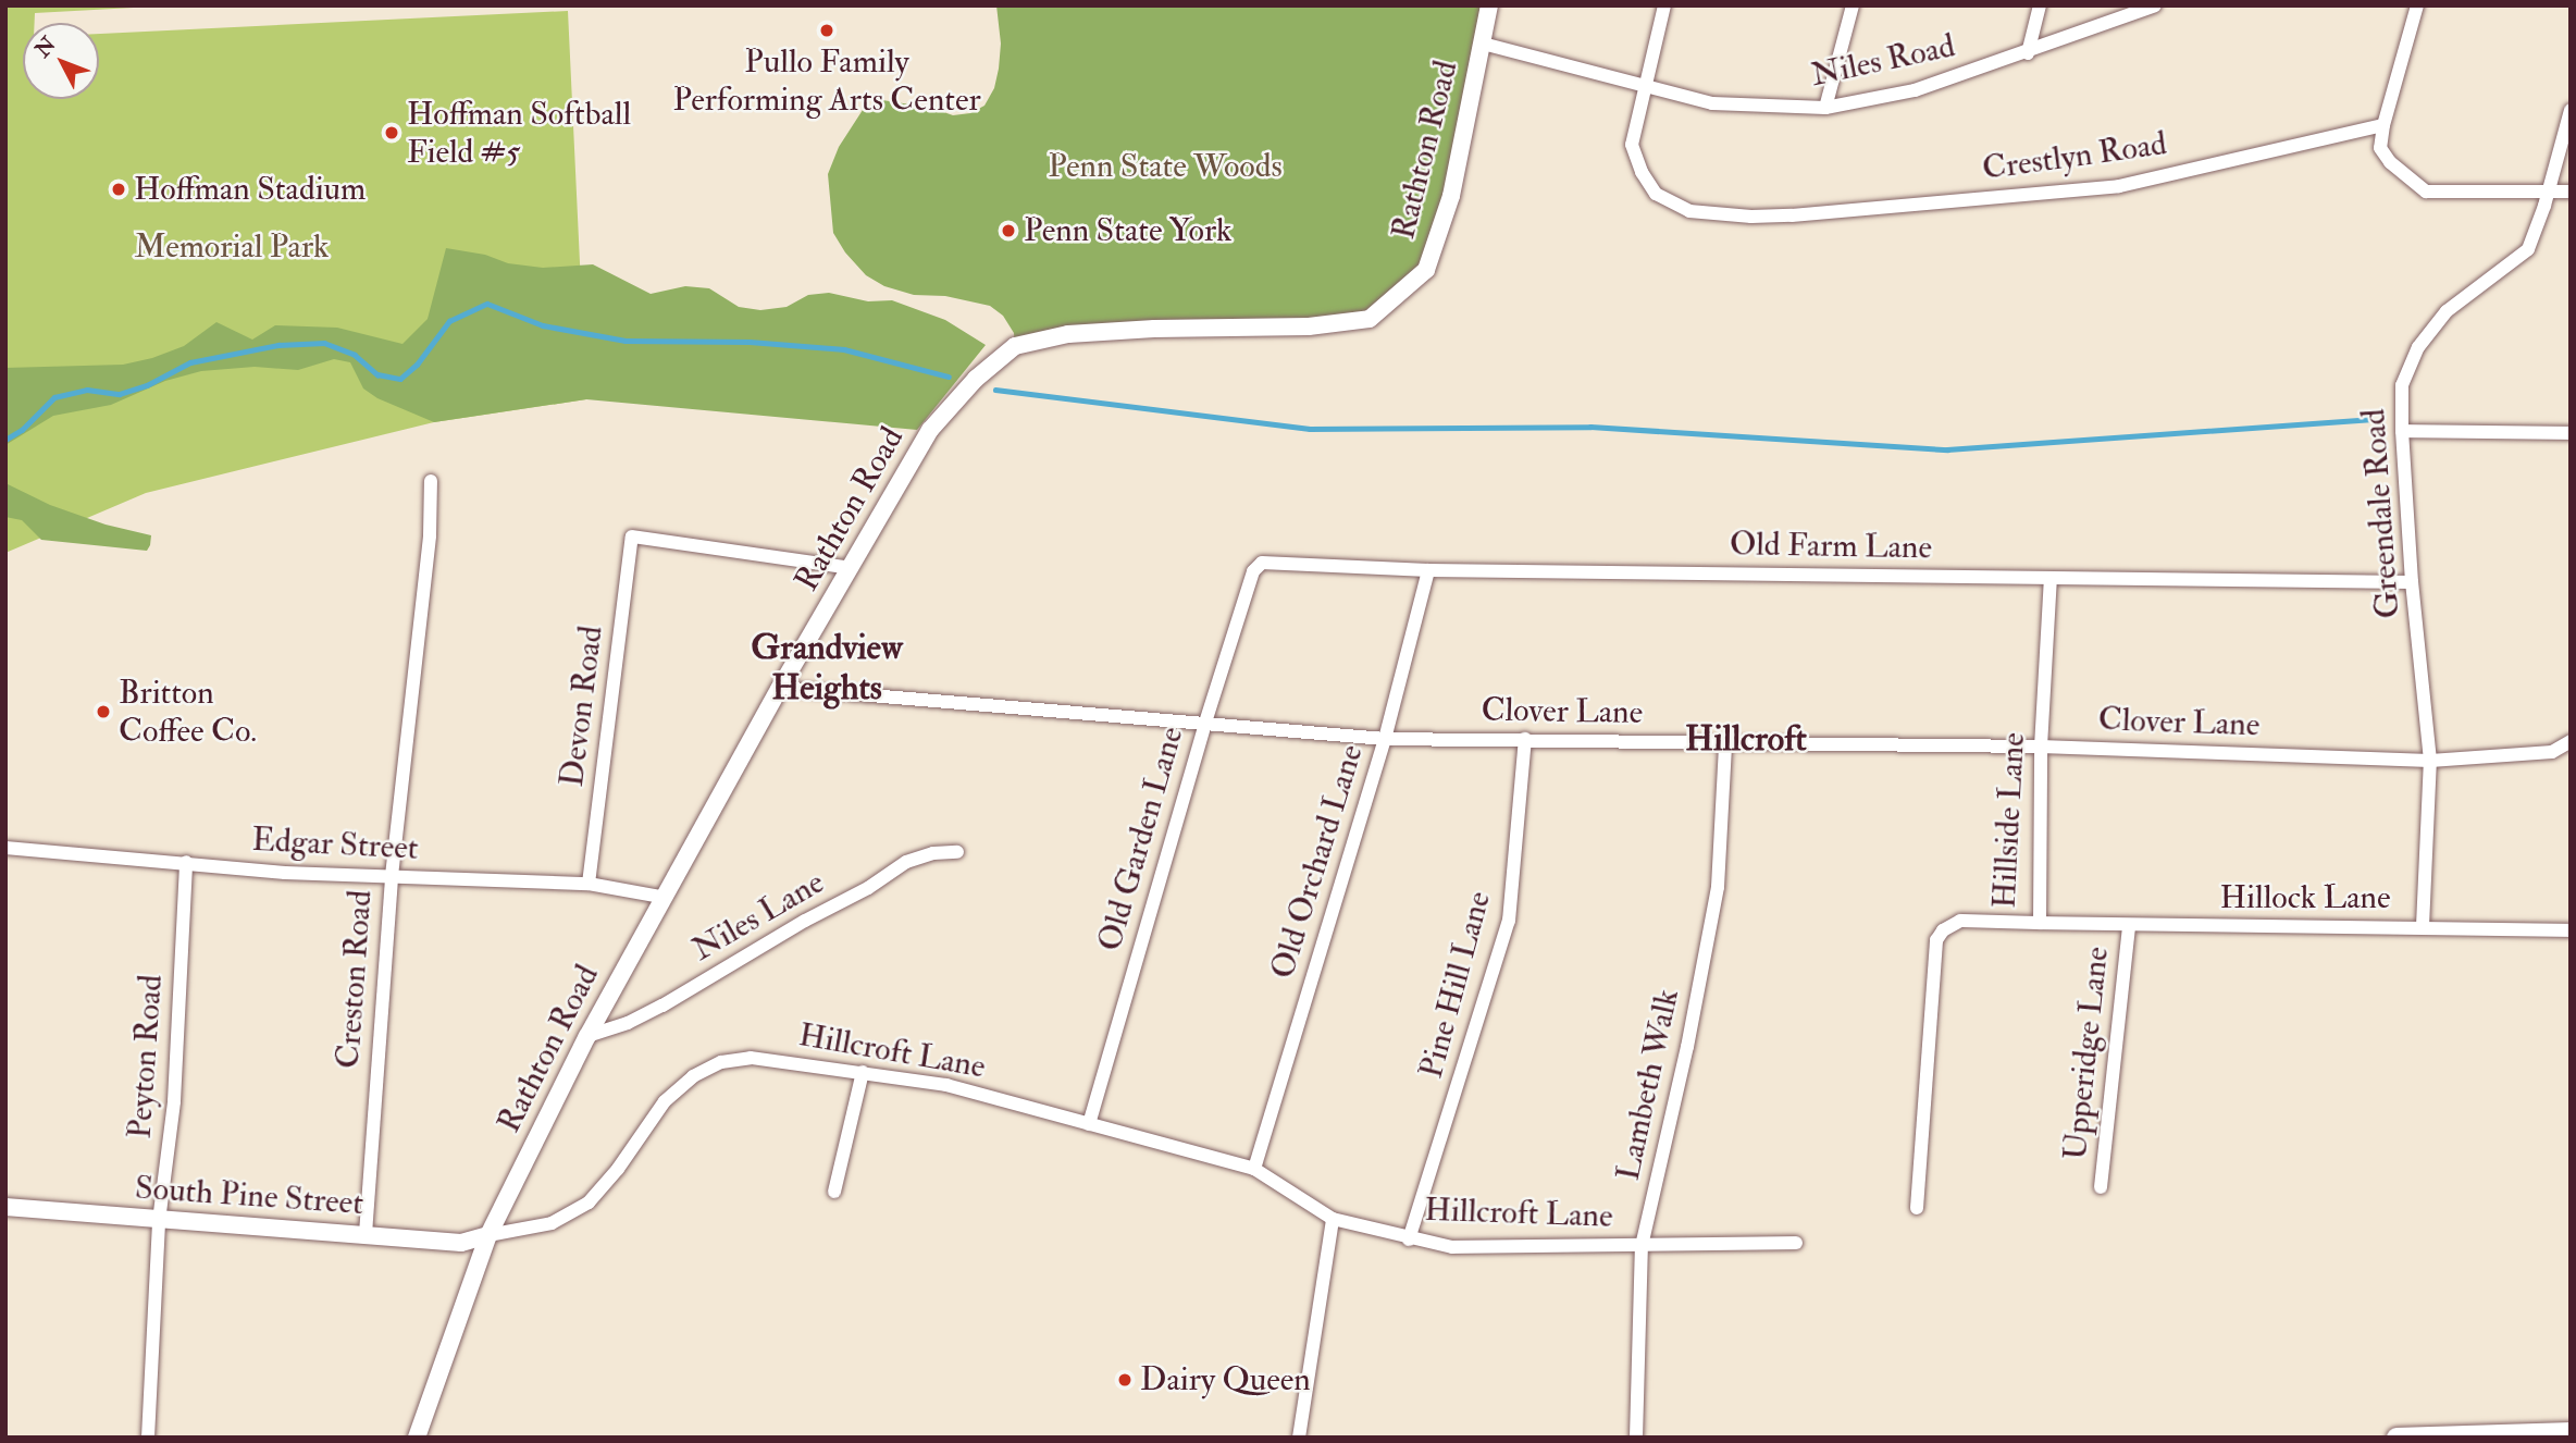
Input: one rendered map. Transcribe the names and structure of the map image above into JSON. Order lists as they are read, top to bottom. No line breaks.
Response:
{"streets":{"street":["Niles Road","Rathton Road","Crestlyn Road","Greendale Road","Old Farm Lane","Devon Road","Clover Lane","Hillside Lane","Old Garden Lane","Edgar Street","Old Orchard Lane","Hillock Lane","Niles Lane","Creston Road","Pine Hill Lane","Hillcroft Lane","Upperidge Lane","Peyton Road","Lambeth Walk","South Pine Street"]},"crossings":[["Niles Road","Rathton Road"],["Niles Road","Crestlyn Road"],["Rathton Road","Devon Road"],["Rathton Road","Clover Lane"],["Rathton Road","Edgar Street"],["Rathton Road","Niles Lane"],["Rathton Road","Hillcroft Lane"],["Rathton Road","South Pine Street"],["Greendale Road","Old Farm Lane"],["Greendale Road","Clover Lane"],["Greendale Road","Hillock Lane"],["Old Farm Lane","Hillside Lane"],["Old Farm Lane","Old Garden Lane"],["Old Farm Lane","Old Orchard Lane"],["Devon Road","Edgar Street"],["Clover Lane","Hillside Lane"],["Clover Lane","Old Garden Lane"],["Clover Lane","Old Orchard Lane"],["Clover Lane","Pine Hill Lane"],["Clover Lane","Lambeth Walk"],["Hillside Lane","Hillock Lane"],["Old Garden Lane","Hillcroft Lane"],["Edgar Street","Creston Road"],["Edgar Street","Peyton Road"],["Old Orchard Lane","Hillcroft Lane"],["Hillock Lane","Upperidge Lane"],["Creston Road","South Pine Street"],["Pine Hill Lane","Hillcroft Lane"],["Hillcroft Lane","Lambeth Walk"],["Hillcroft Lane","South Pine Street"],["Peyton Road","South Pine Street"]],"districts":["Grandview Heights","Hillcroft"],"parks":["Penn State Woods","Memorial Park"],"places":["Pullo Family Performing Arts Center","Hoffman Softball Field #5","Hoffman Stadium","Penn State York","Britton Coffee Co.","Dairy Queen"],"north":"top left"}
